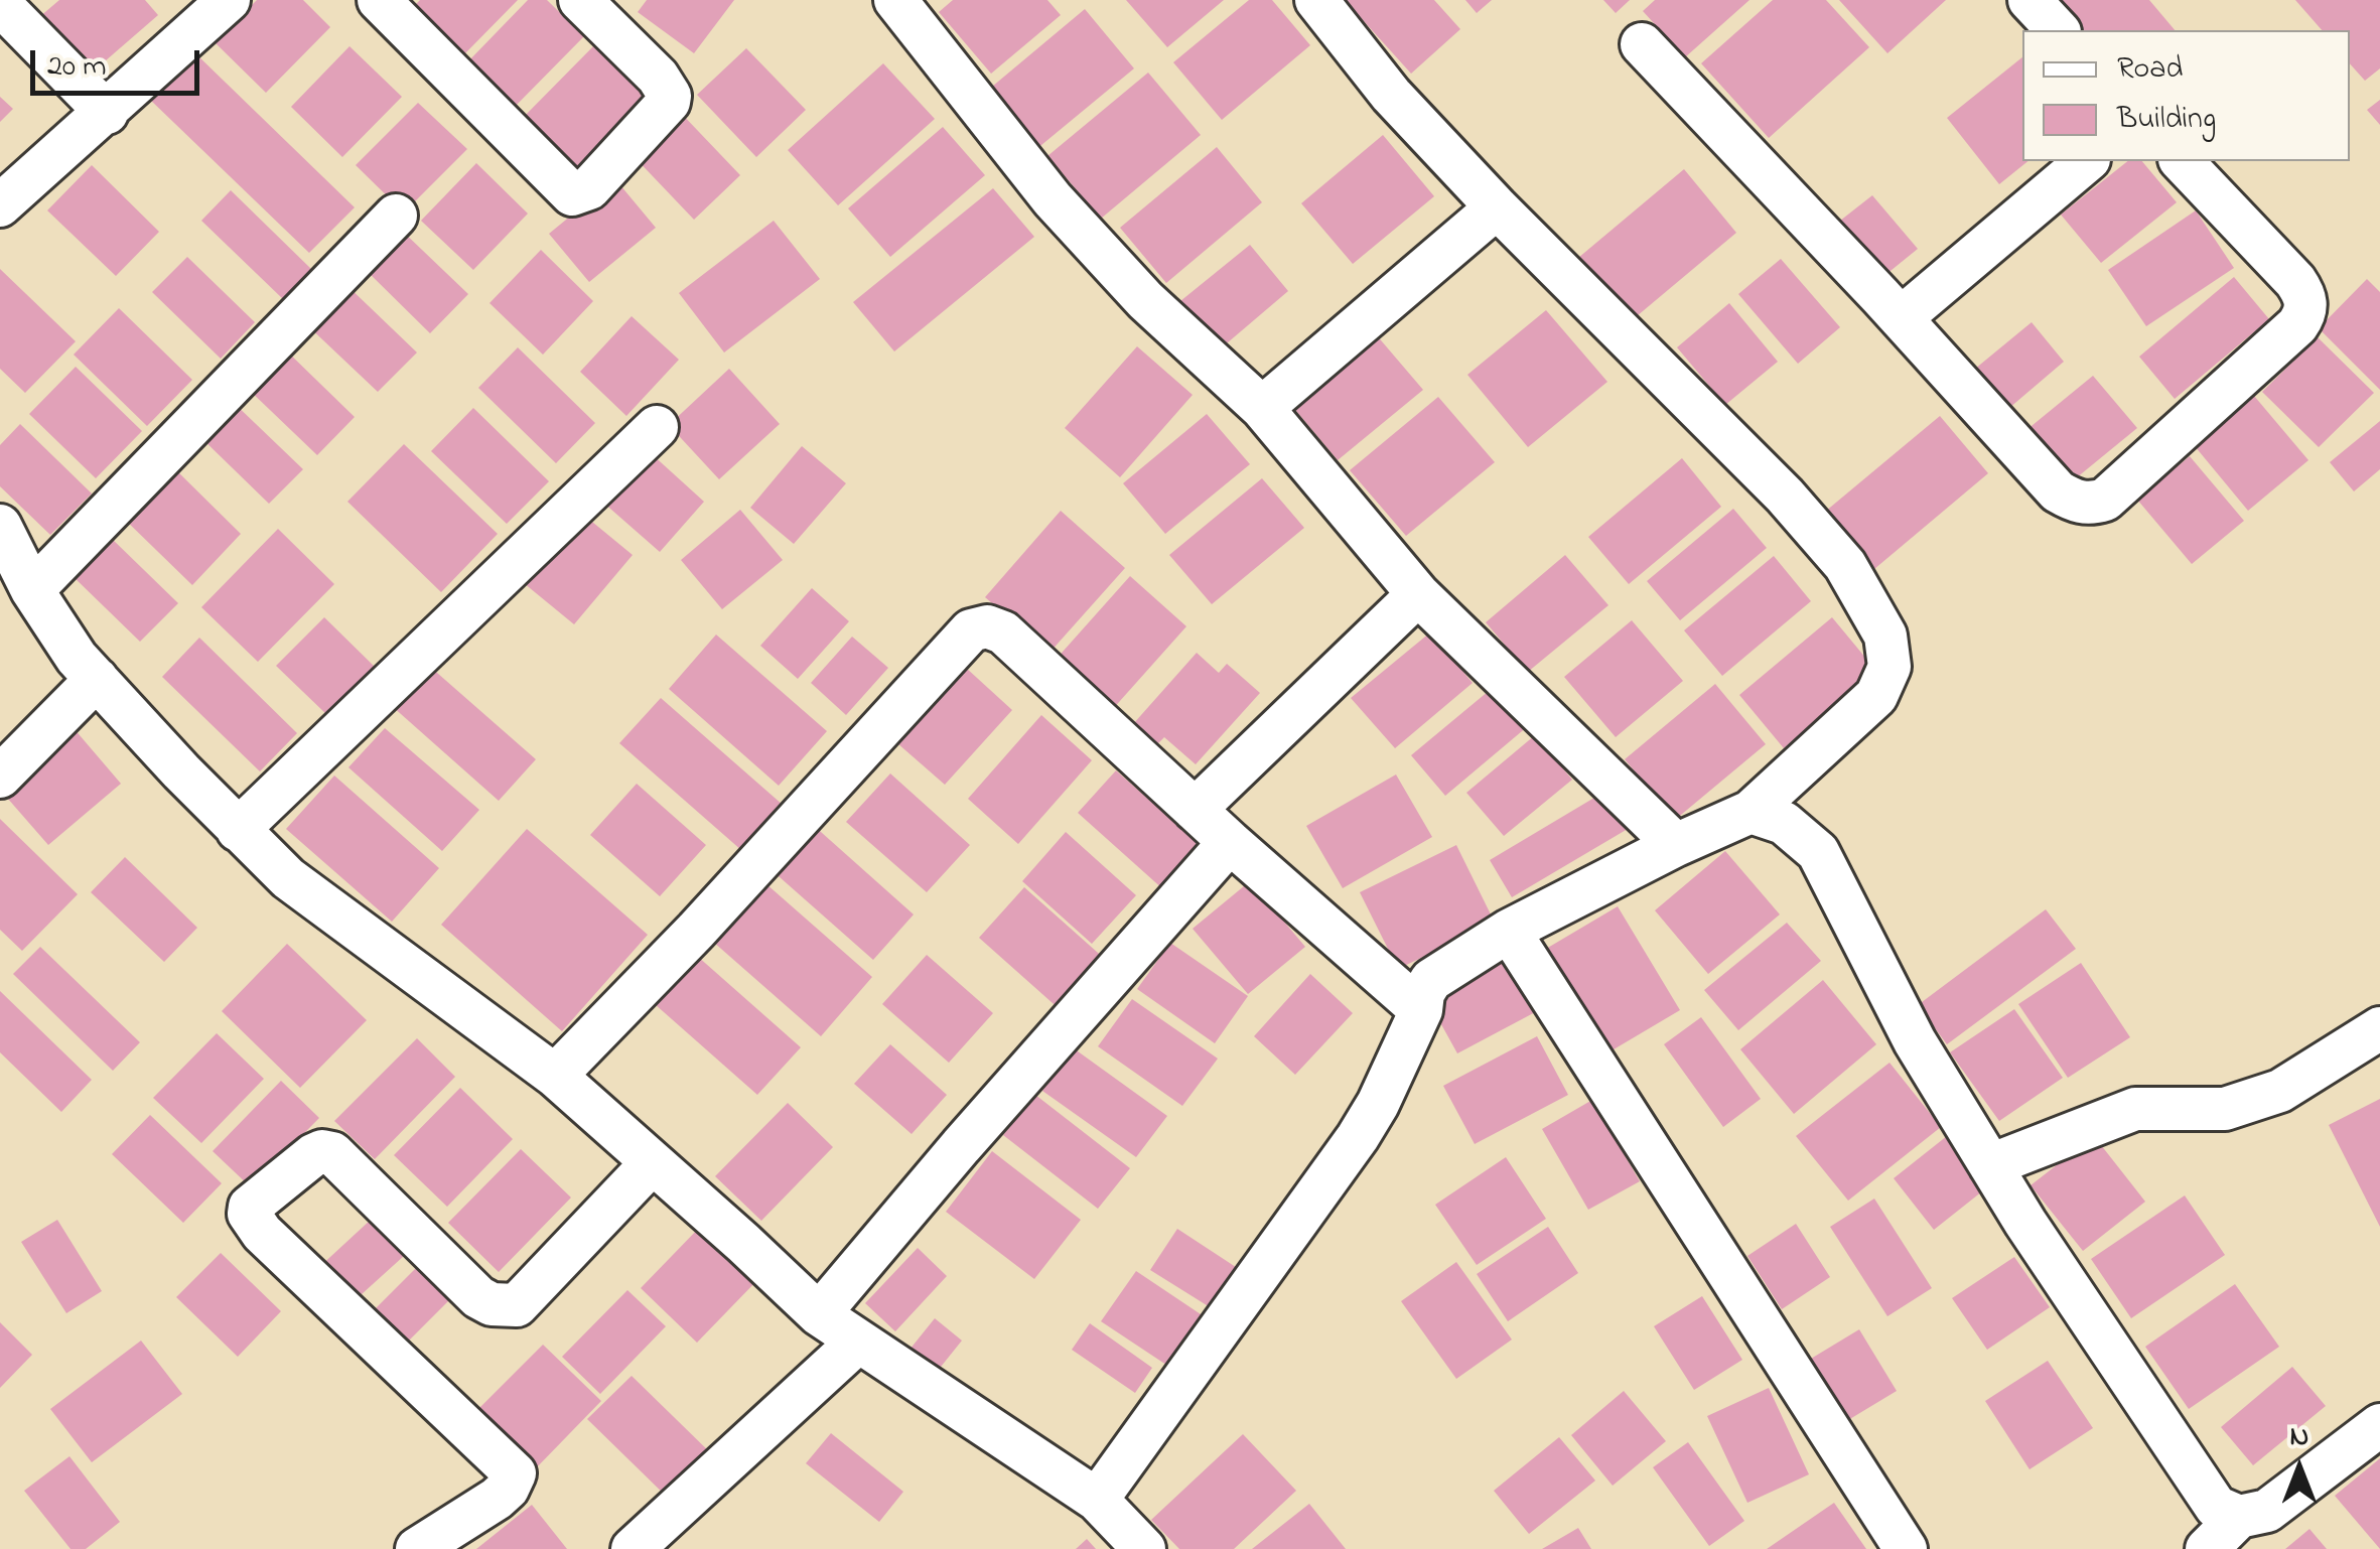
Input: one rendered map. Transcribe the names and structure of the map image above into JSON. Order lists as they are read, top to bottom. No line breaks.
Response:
{"legend":["Road","Building"],"scale_bar":"20 m","north":"top"}
